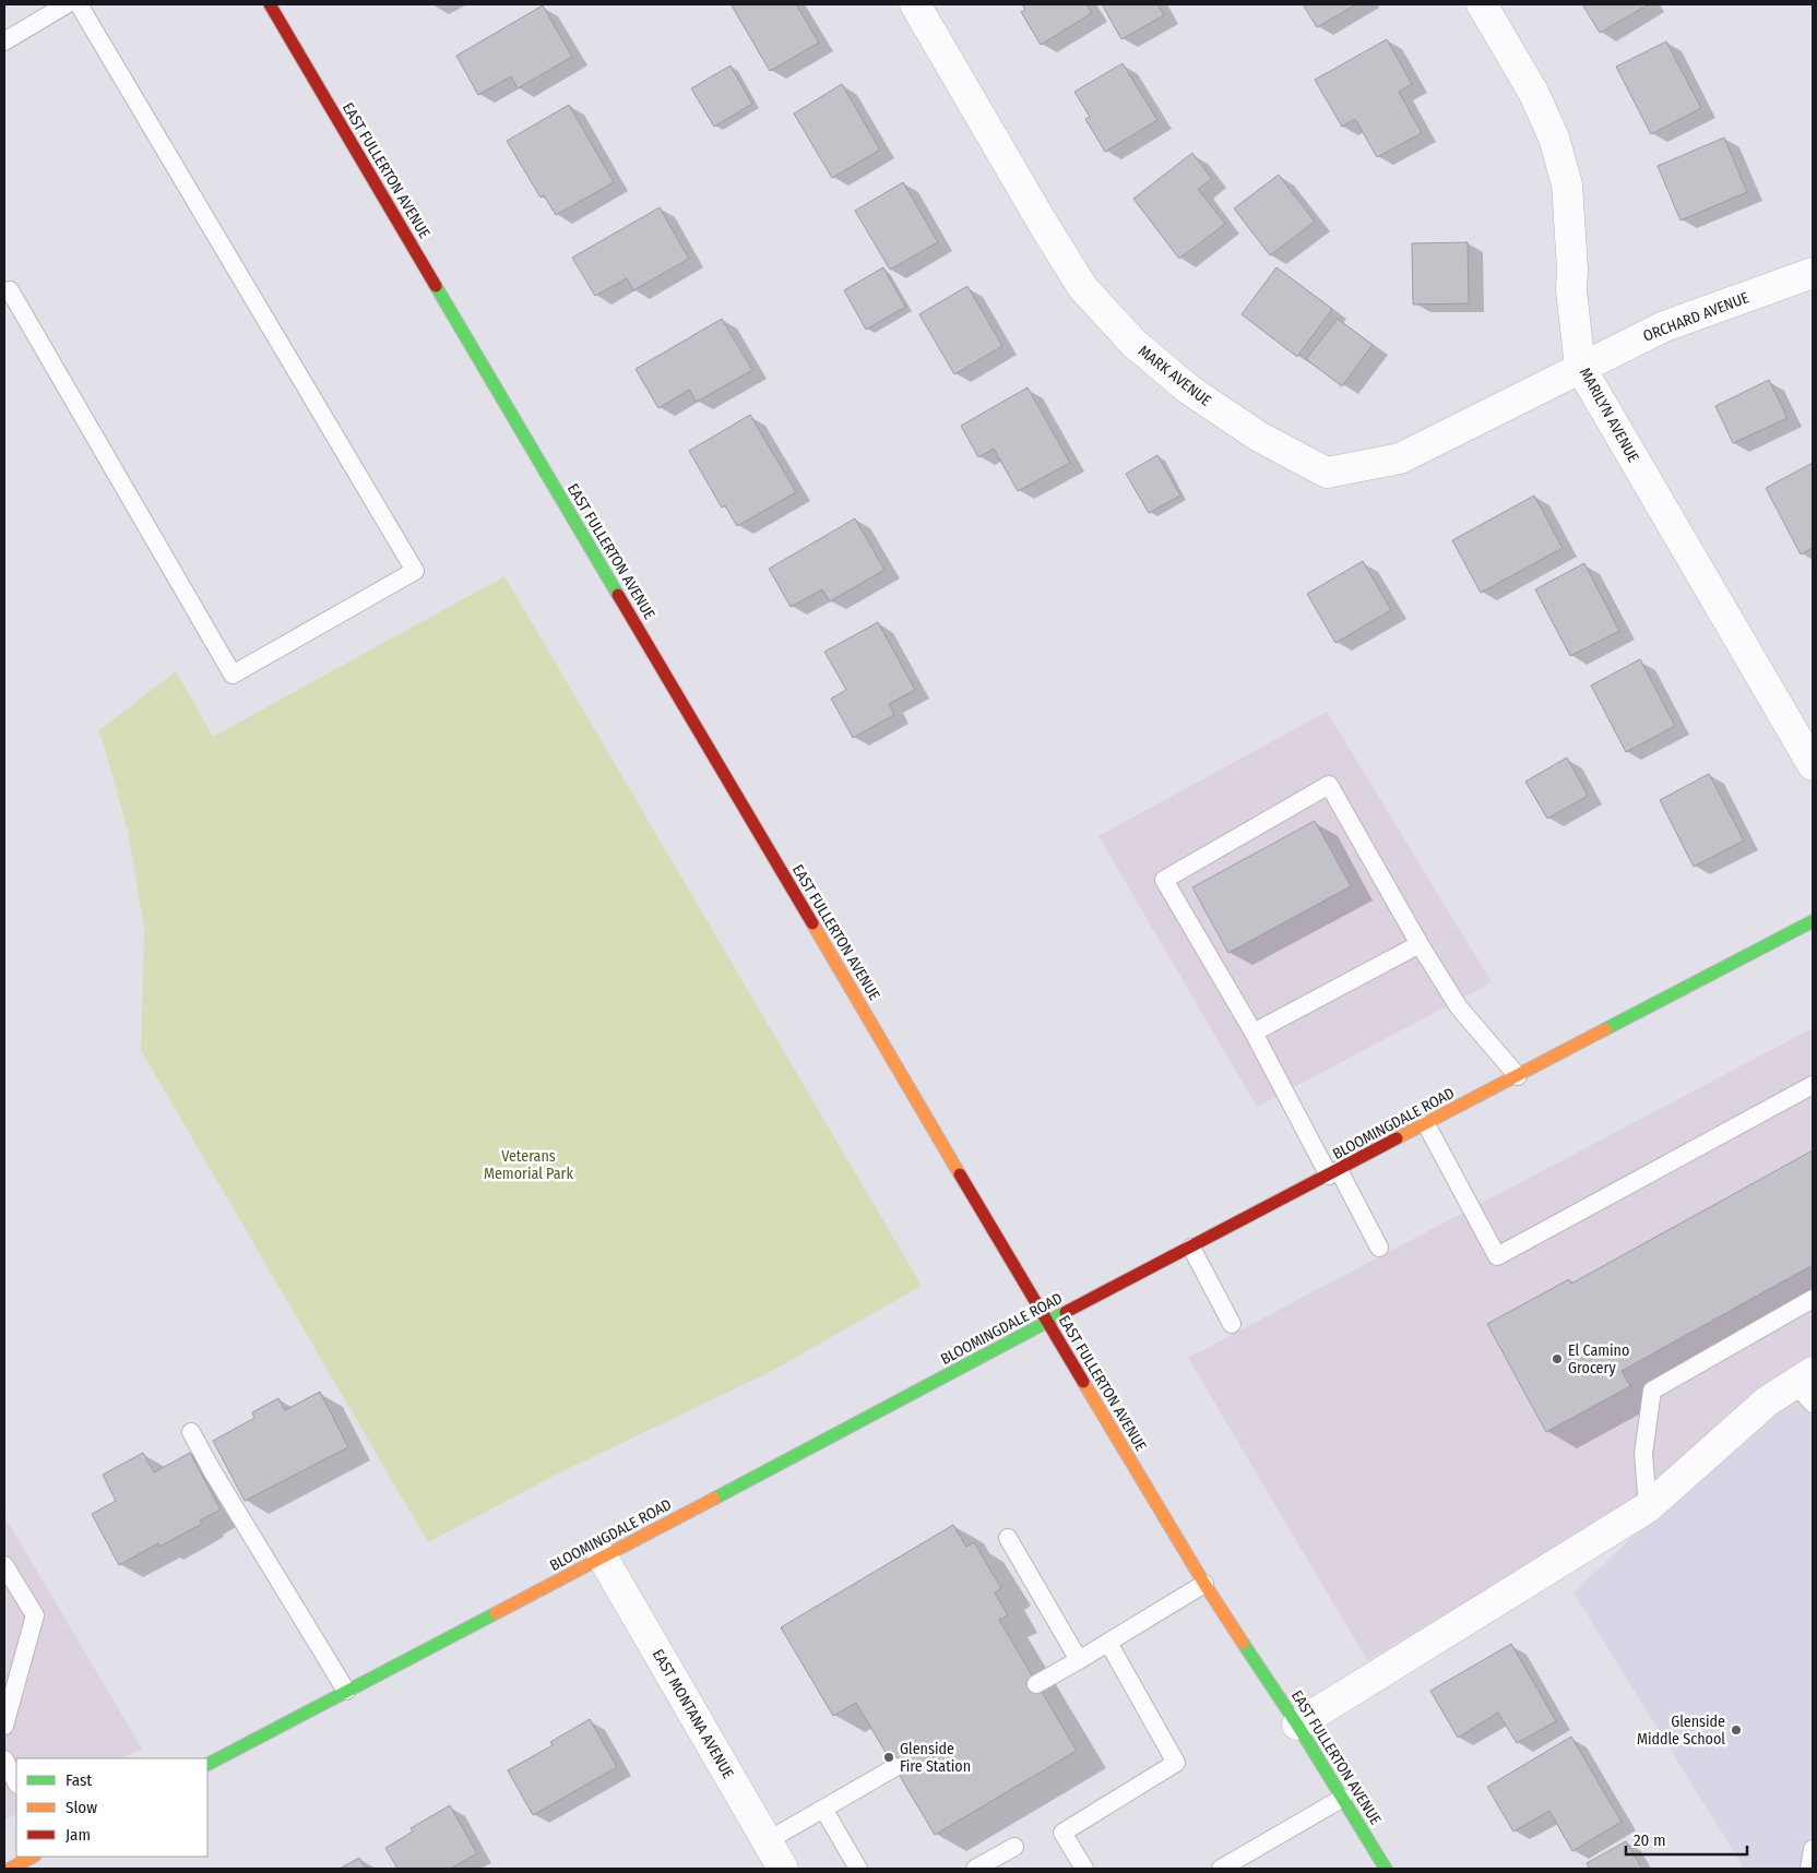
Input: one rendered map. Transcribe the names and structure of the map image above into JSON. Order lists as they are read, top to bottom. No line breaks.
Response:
{"streets":{"street":["EAST FULLERTON AVENUE","ORCHARD AVENUE","MARK AVENUE","MARILYN AVENUE","BLOOMINGDALE ROAD","EAST MONTANA AVENUE"]},"crossings":[["EAST FULLERTON AVENUE","BLOOMINGDALE ROAD"],["ORCHARD AVENUE","MARK AVENUE"],["ORCHARD AVENUE","MARILYN AVENUE"],["MARK AVENUE","MARILYN AVENUE"],["BLOOMINGDALE ROAD","EAST MONTANA AVENUE"]],"parks":["Veterans Memorial Park"],"places":["El Camino Grocery","Glenside Middle School","Glenside Fire Station"],"legend":["Fast","Slow","Jam"],"scale_bar":"20 m"}
